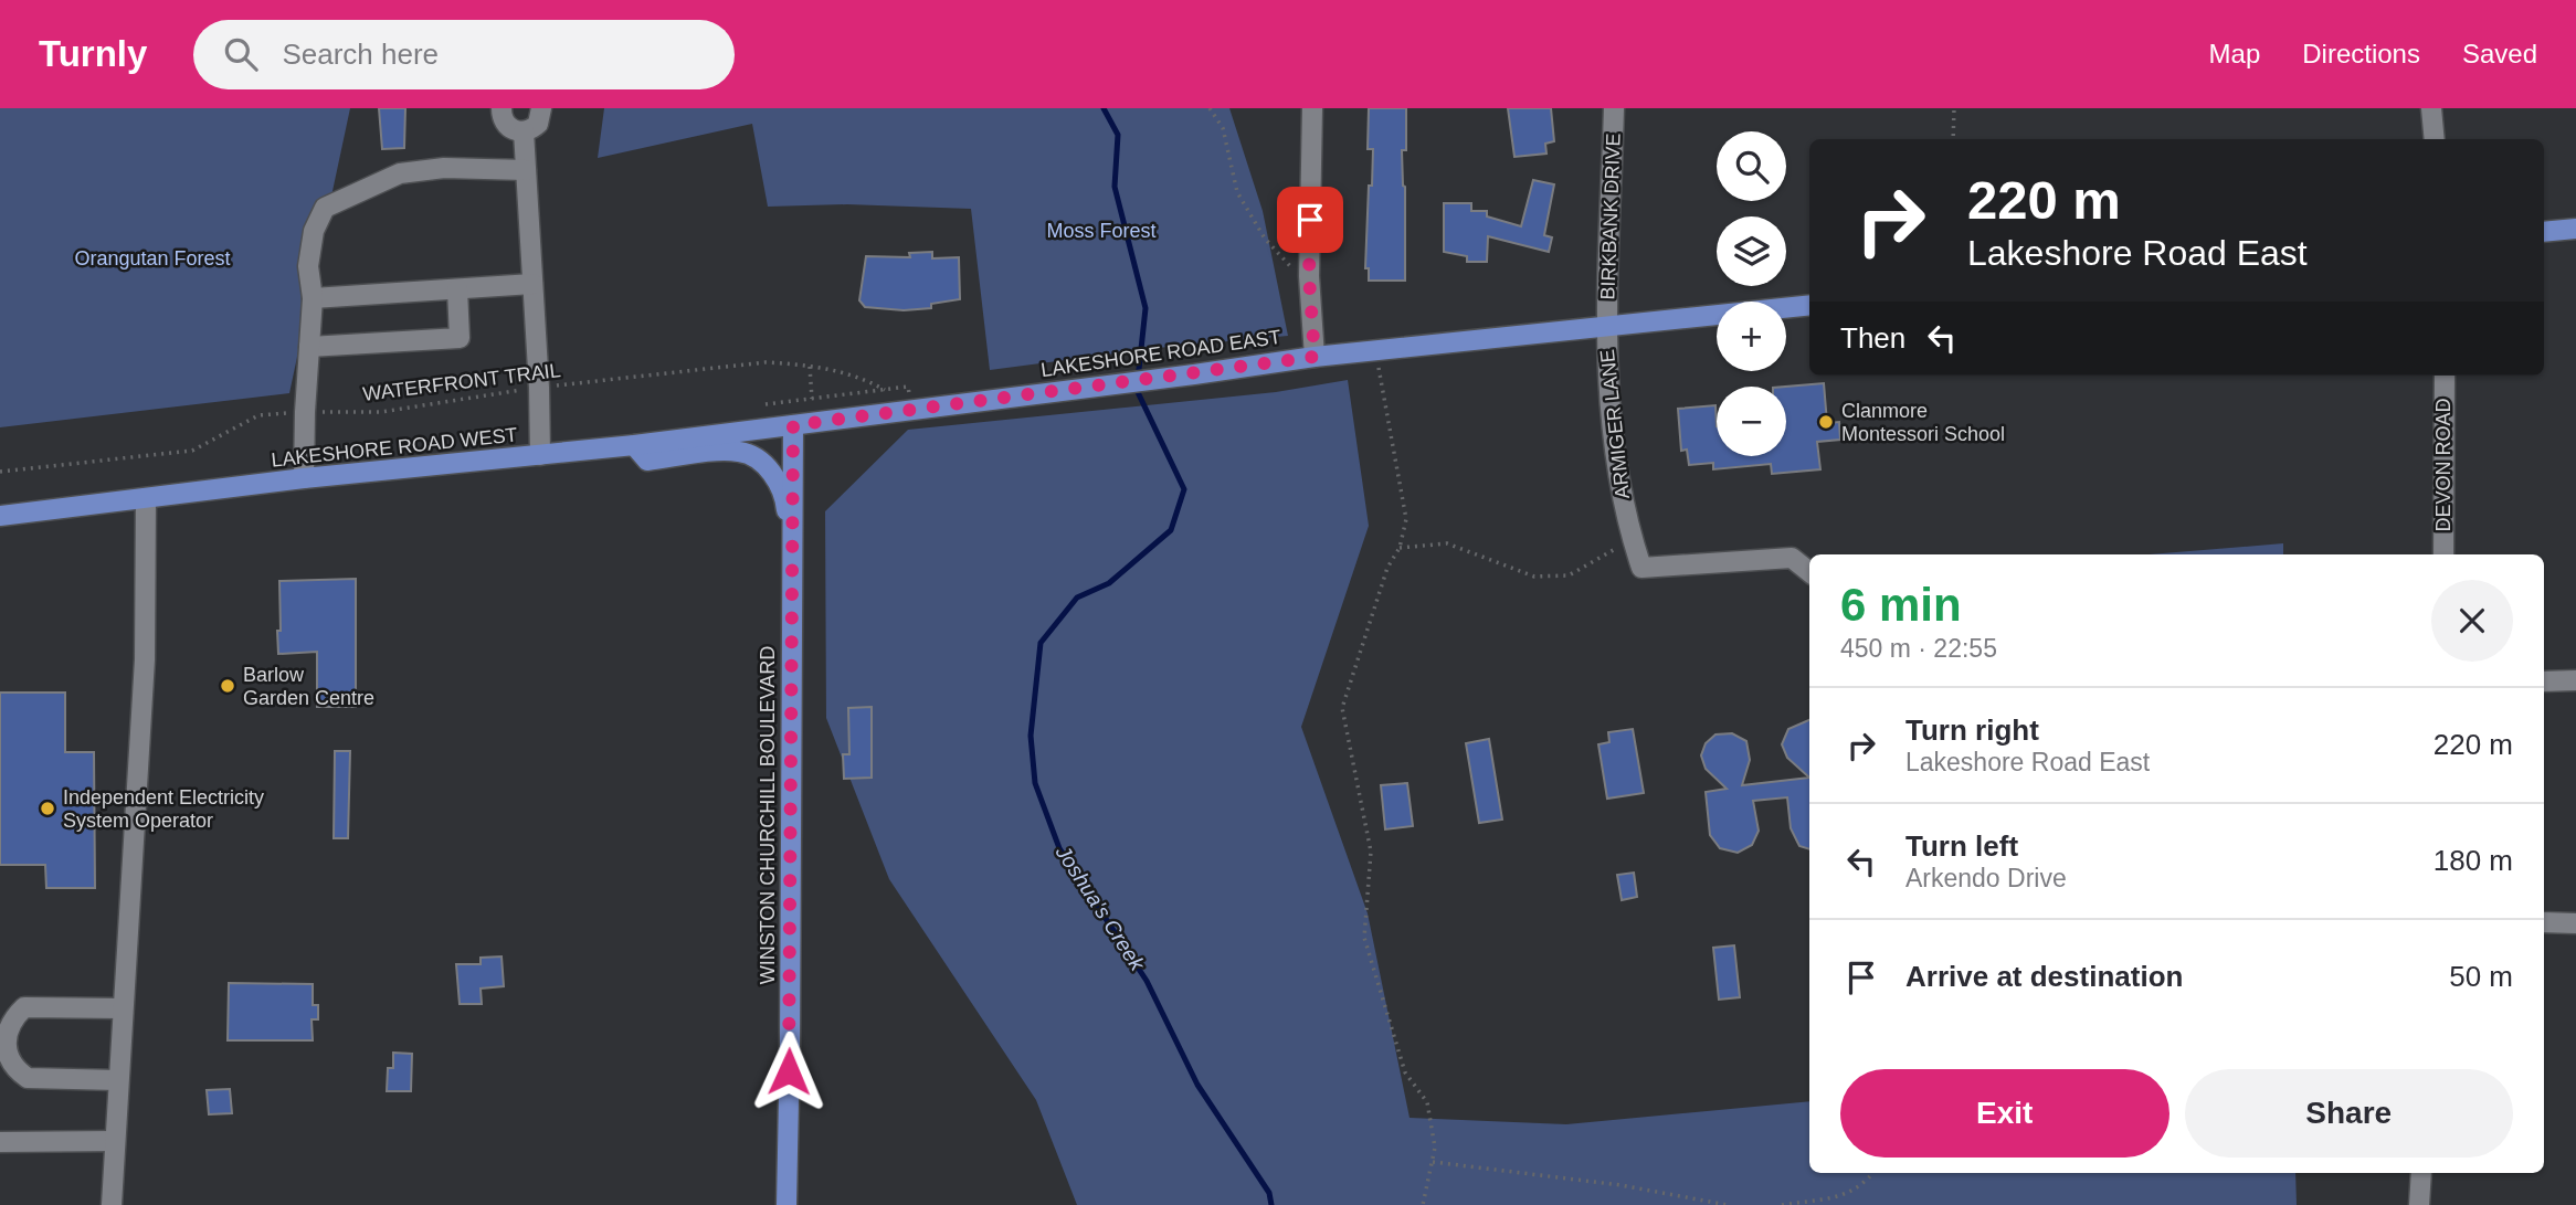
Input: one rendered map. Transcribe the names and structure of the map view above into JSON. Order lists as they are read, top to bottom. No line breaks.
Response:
{"streets":{"main road":["LAKESHORE ROAD EAST","LAKESHORE ROAD WEST","WINSTON CHURCHILL BOULEVARD"],"street":["BIRKBANK DRIVE","ARMIGER LANE","DEVON ROAD"],"path":["WATERFRONT TRAIL"]},"crossings":[["BIRKBANK DRIVE","LAKESHORE ROAD EAST"],["BIRKBANK DRIVE","ARMIGER LANE"],["LAKESHORE ROAD EAST","ARMIGER LANE"],["LAKESHORE ROAD EAST","LAKESHORE ROAD WEST"],["LAKESHORE ROAD EAST","WINSTON CHURCHILL BOULEVARD"],["LAKESHORE ROAD WEST","WINSTON CHURCHILL BOULEVARD"]],"water":["Joshua's Creek"],"parks":["Moss Forest","Orangutan Forest"],"places":["Clanmore Montessori School","Barlow Garden Centre","Independent Electricity System Operator"],"page":{"header":"Turnly","search":"Search here","nav":["Map","Directions","Saved"],"map_buttons":["+","−"],"turn":["220 m","Lakeshore Road East"],"then":"Then","heading":["6 min","450 m · 22:55"],"list":[{"name":"Turn right","note":"Lakeshore Road East","value":"220 m"},{"name":"Turn left","note":"Arkendo Drive","value":"180 m"},{"name":"Arrive at destination","value":"50 m"}],"buttons":["Exit","Share"]}}
